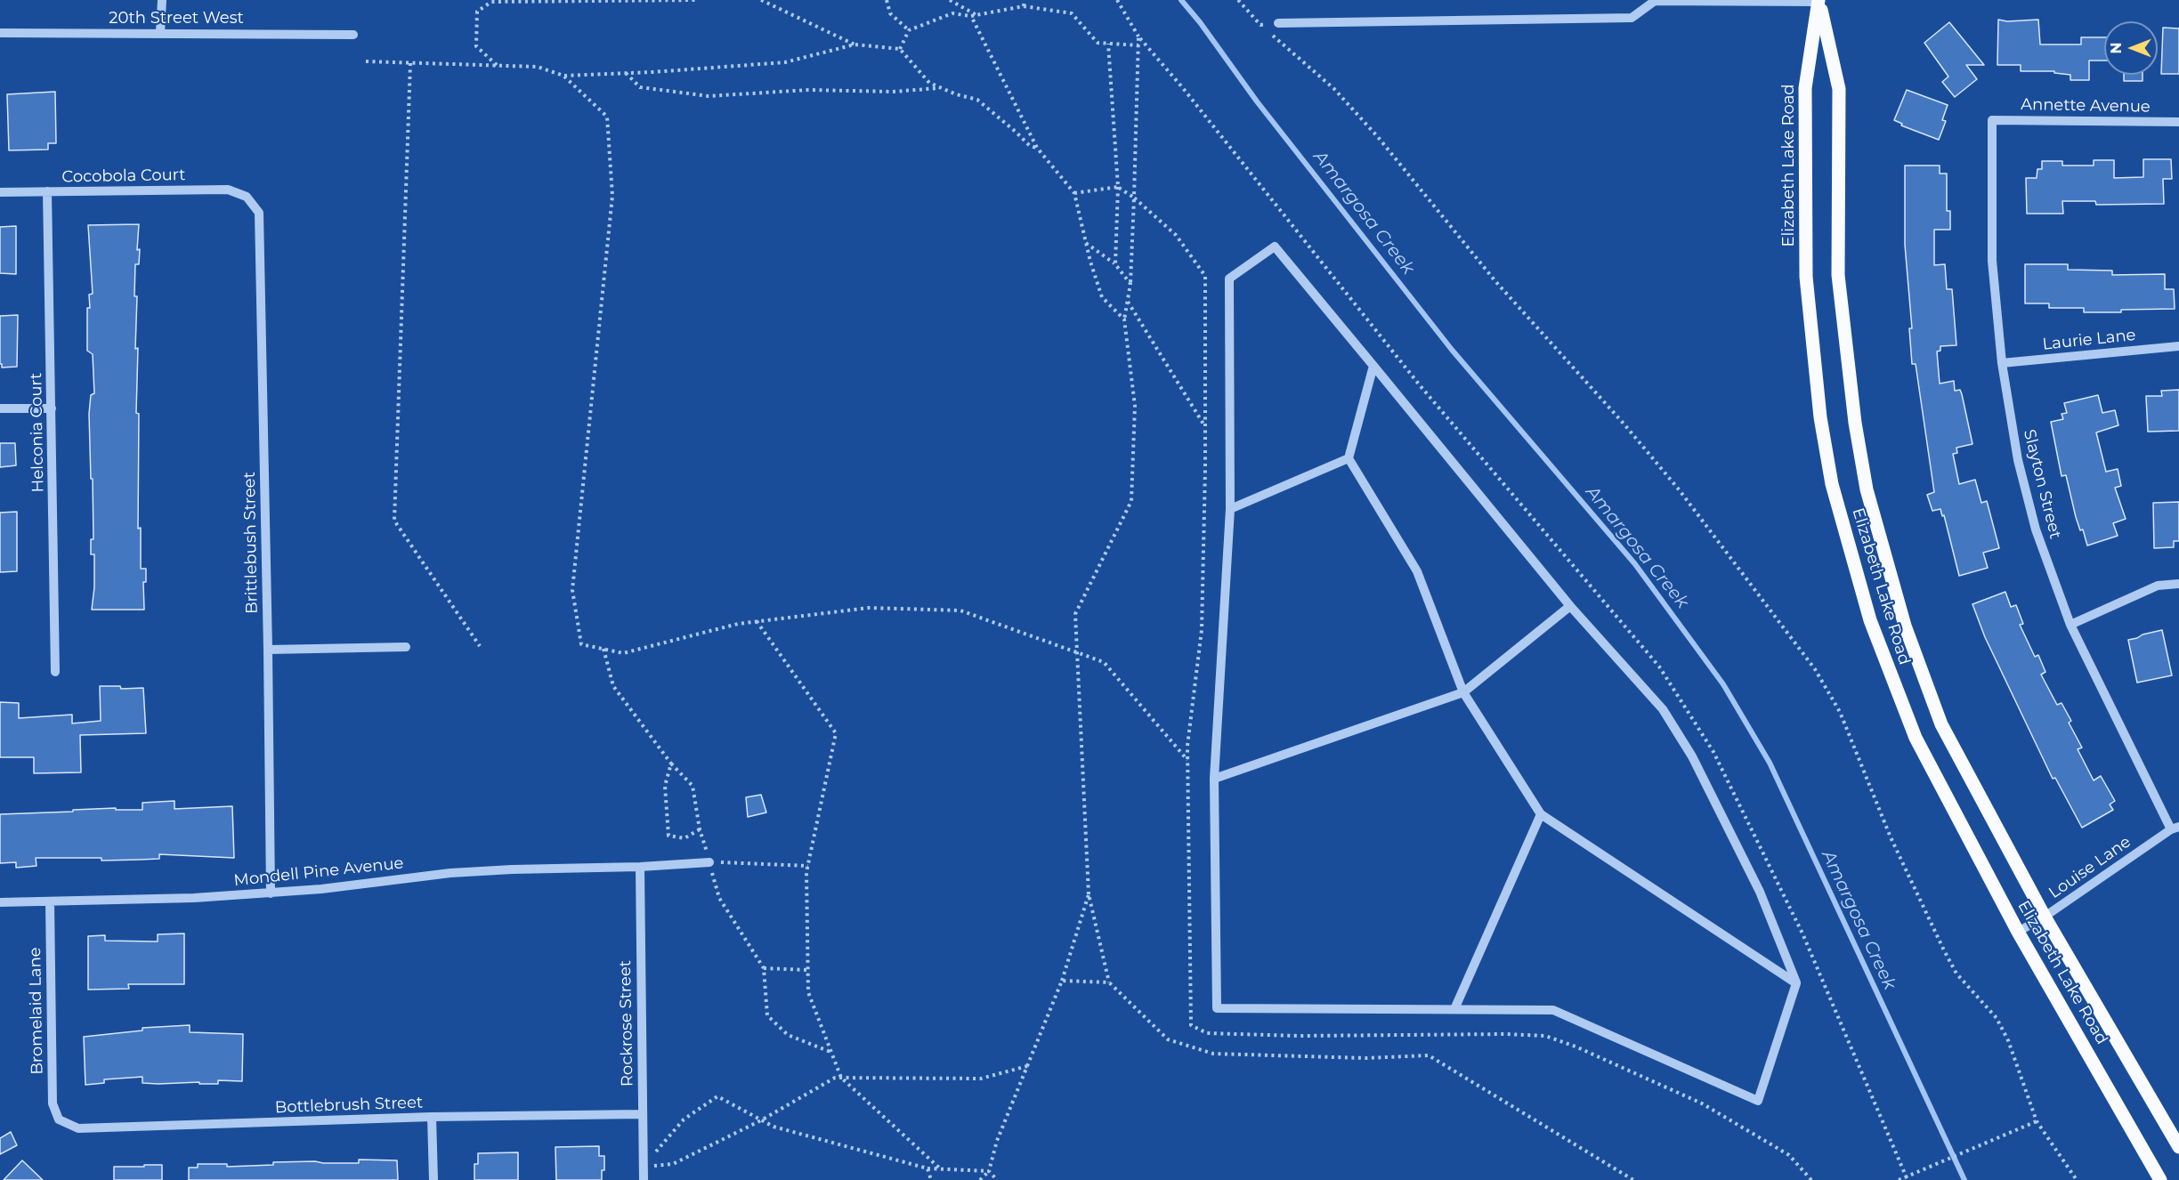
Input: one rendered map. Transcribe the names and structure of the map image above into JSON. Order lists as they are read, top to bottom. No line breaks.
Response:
{"streets":{"main road":["Elizabeth Lake Road"],"street":["20th Street West","Annette Avenue","Cocobola Court","Laurie Lane","Helconia Court","Slayton Street","Brittlebush Street","Louise Lane","Mondell Pine Avenue","Bromelaid Lane","Rockrose Street","Bottlebrush Street"]},"crossings":[["Annette Avenue","Slayton Street"],["Elizabeth Lake Road","Louise Lane"],["Cocobola Court","Helconia Court"],["Cocobola Court","Brittlebush Street"],["Laurie Lane","Slayton Street"],["Slayton Street","Louise Lane"],["Brittlebush Street","Mondell Pine Avenue"],["Mondell Pine Avenue","Bromelaid Lane"],["Mondell Pine Avenue","Rockrose Street"],["Bromelaid Lane","Bottlebrush Street"],["Rockrose Street","Bottlebrush Street"]],"water":["Amargosa Creek"],"north":"left"}
